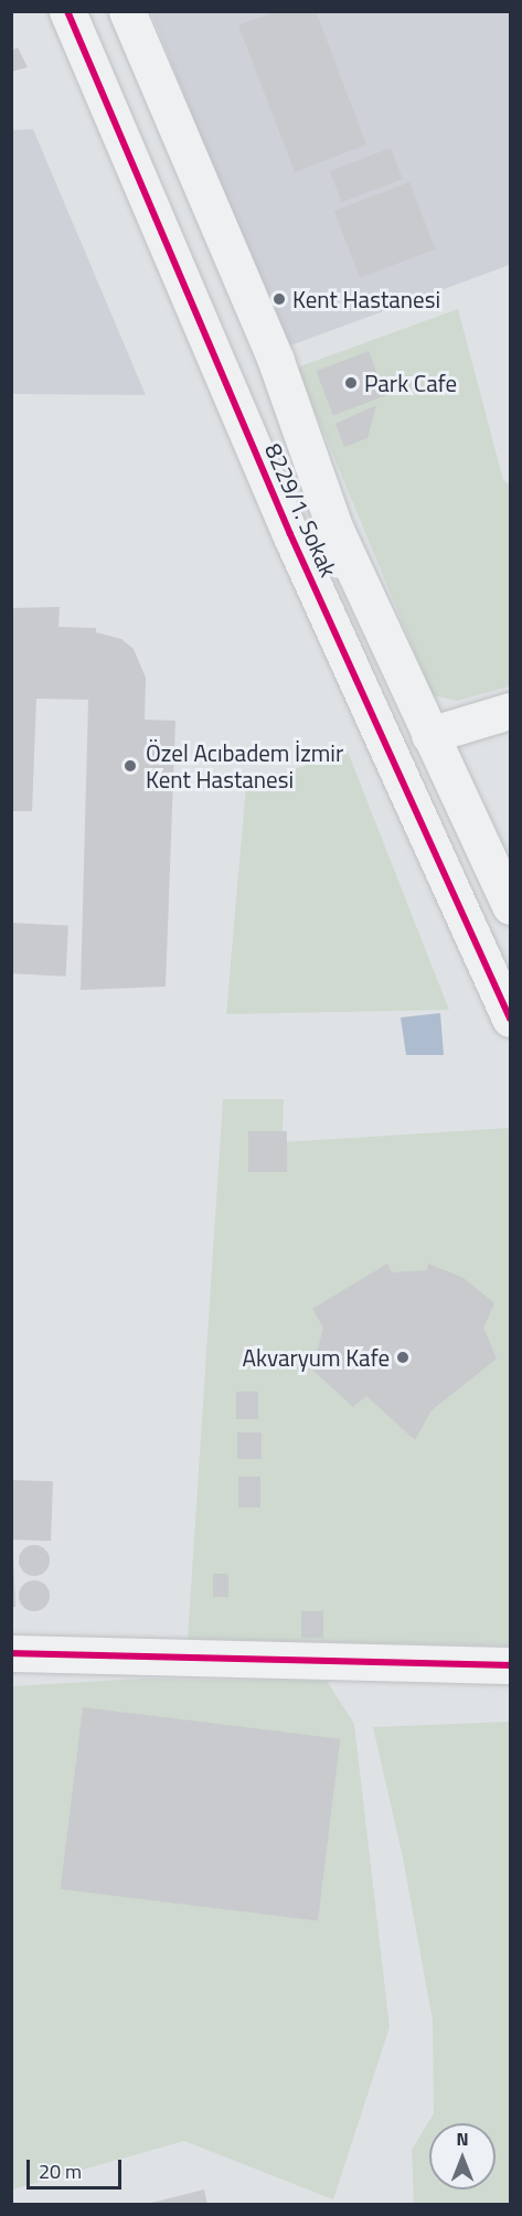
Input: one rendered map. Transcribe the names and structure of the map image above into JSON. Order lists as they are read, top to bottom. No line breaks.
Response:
{"streets":{"street":["8229/1. Sokak"]},"places":["Kent Hastanesi","Park Cafe","Özel Acıbadem İzmir Kent Hastanesi","Akvaryum Kafe"],"scale_bar":"20 m","north":"top"}
